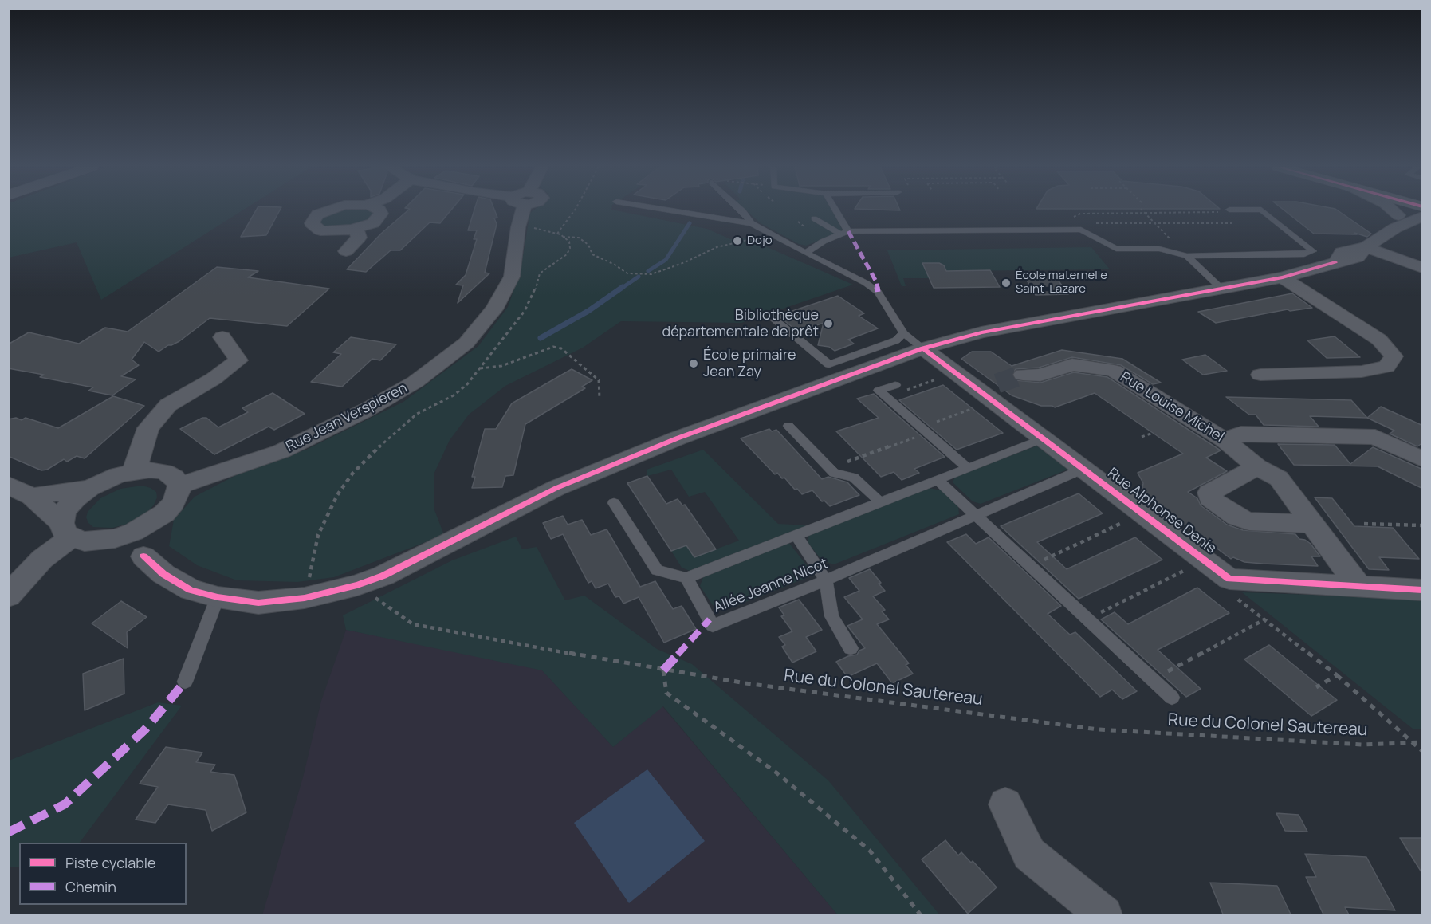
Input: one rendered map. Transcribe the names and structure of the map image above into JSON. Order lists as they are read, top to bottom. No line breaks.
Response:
{"streets":{"street":["Rue Louise Michel","Rue Jean Verspieren","Rue Alphonse Denis"],"lane":["Allée Jeanne Nicot"],"path":["Rue du Colonel Sautereau"]},"crossings":[["Rue Louise Michel","Rue Alphonse Denis"],["Rue Alphonse Denis","Allée Jeanne Nicot"]],"places":["Dojo","École maternelle Saint-Lazare","Bibliothèque départementale de prêt","École primaire Jean Zay"],"legend":["Piste cyclable","Chemin"]}
